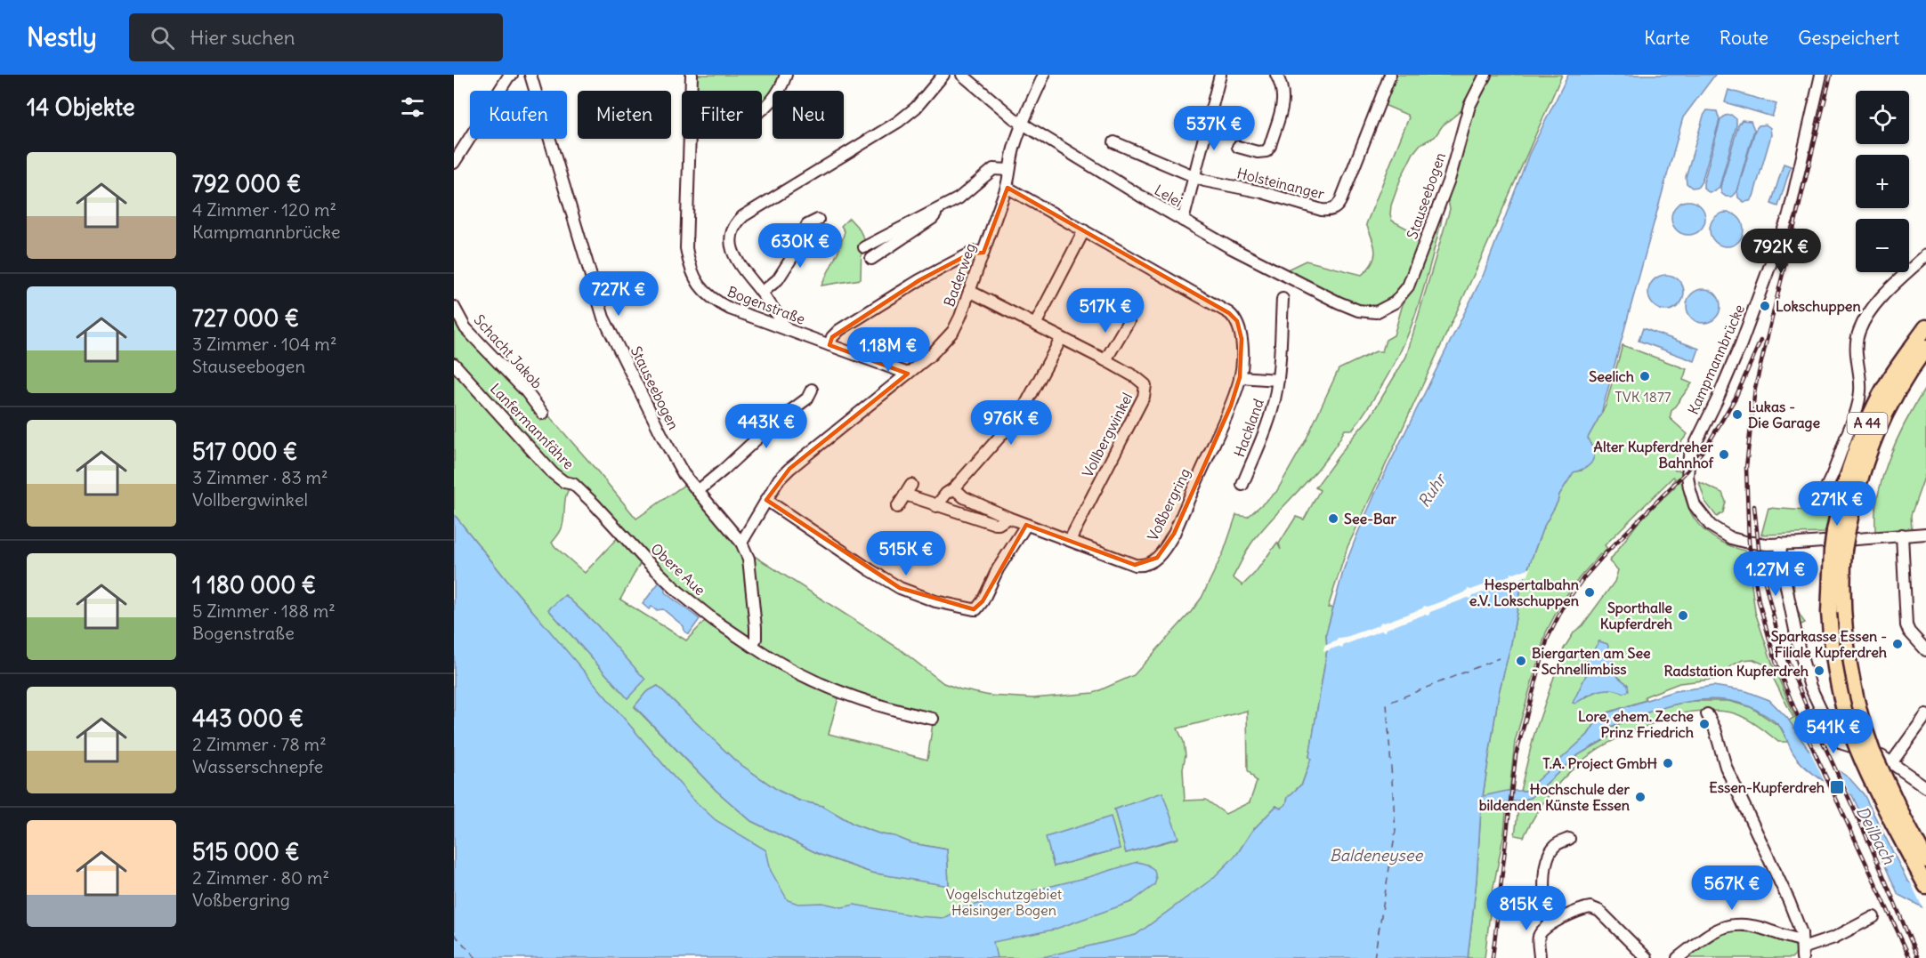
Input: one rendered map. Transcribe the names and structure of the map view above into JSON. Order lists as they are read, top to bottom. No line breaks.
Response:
{"streets":{"highway":["A 44"],"street":["Holsteinanger","Lelei","Stauseebogen","Baderweg","Bogenstraße","Schacht Jakob","Kampmannbrücke","Lanfermannfähre","Hackland","Vollbergwinkel","Voßbergring","Obere Aue"]},"crossings":[["Lelei","Stauseebogen"],["Lelei","Baderweg"],["Stauseebogen","Baderweg"],["Baderweg","Bogenstraße"],["Baderweg","Vollbergwinkel"],["Baderweg","Voßbergring"],["Lanfermannfähre","Obere Aue"],["Hackland","Voßbergring"],["Vollbergwinkel","Voßbergring"]],"water":["Ruhr","Deilbach","Baldeneysee"],"parks":["TVK 1877","Vogelschutzgebiet Heisinger Bogen"],"places":{"other":["Lokschuppen","Seelich","Lukas - Die Garage","Alter Kupferdreher Bahnhof","See-Bar","Hespertalbahn e.V. Lokschuppen","Sporthalle Kupferdreh","Sparkasse Essen - Filiale Kupferdreh","Biergarten am See - Schnellimbiss","Radstation Kupferdreh","Lore, ehem. Zeche Prinz Friedrich","T.A. Project GmbH","Hochschule der bildenden Künste Essen"],"transit":["Essen-Kupferdreh"]},"page":{"header":"Nestly","search":"Hier suchen","nav":["Karte","Route","Gespeichert"],"heading":"14 Objekte","map_buttons":["+","−"],"chip":["Kaufen","Mieten","Filter","Neu"],"price":["537K €","630K €","792K €","727K €","517K €","1.18M €","976K €","443K €","271K €","515K €","1.27M €","541K €","567K €","815K €"],"list":[{"name":"792 000 €","note":"4 Zimmer · 120 m² · Kampmannbrücke"},{"name":"727 000 €","note":"3 Zimmer · 104 m² · Stauseebogen"},{"name":"517 000 €","note":"3 Zimmer · 83 m² · Vollbergwinkel"},{"name":"1 180 000 €","note":"5 Zimmer · 188 m² · Bogenstraße"},{"name":"443 000 €","note":"2 Zimmer · 78 m² · Wasserschnepfe"},{"name":"515 000 €","note":"2 Zimmer · 80 m² · Voßbergring"}]}}
